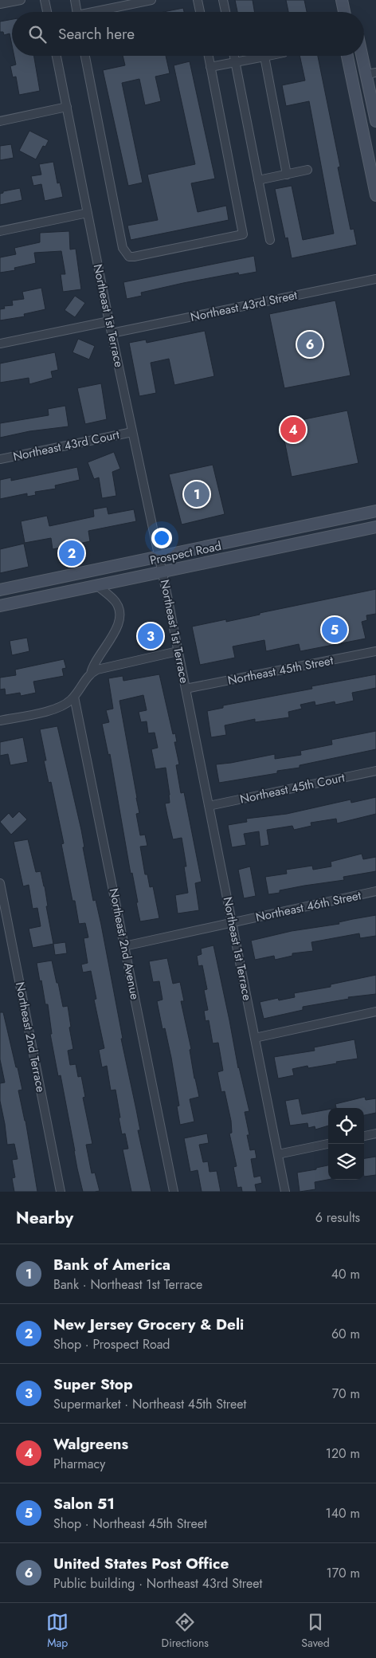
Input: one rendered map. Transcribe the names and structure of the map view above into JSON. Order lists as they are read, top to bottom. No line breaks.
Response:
{"streets":{"main road":["Prospect Road"],"street":["Northeast 43rd Street","Northeast 1st Terrace","Northeast 43rd Court","Northeast 45th Street","Northeast 45th Court","Northeast 46th Street","Northeast 2nd Avenue","Northeast 2nd Terrace"]},"crossings":[["Northeast 43rd Street","Northeast 1st Terrace"],["Northeast 1st Terrace","Northeast 43rd Court"],["Northeast 1st Terrace","Prospect Road"],["Northeast 1st Terrace","Northeast 45th Street"],["Northeast 1st Terrace","Northeast 45th Court"],["Northeast 1st Terrace","Northeast 46th Street"],["Northeast 46th Street","Northeast 2nd Avenue"]],"page":{"search":"Search here","pins":["6","4","1","2","5","3"],"heading":["Nearby","6 results"],"list":[{"mark":"1","name":"Bank of America","note":"Bank · Northeast 1st Terrace","value":"40 m"},{"mark":"2","name":"New Jersey Grocery & Deli","note":"Shop · Prospect Road","value":"60 m"},{"mark":"3","name":"Super Stop","note":"Supermarket · Northeast 45th Street","value":"70 m"},{"mark":"4","name":"Walgreens","note":"Pharmacy","value":"120 m"},{"mark":"5","name":"Salon 51","note":"Shop · Northeast 45th Street","value":"140 m"},{"mark":"6","name":"United States Post Office","note":"Public building · Northeast 43rd Street","value":"170 m"}],"nav":["Map","Directions","Saved"]}}
